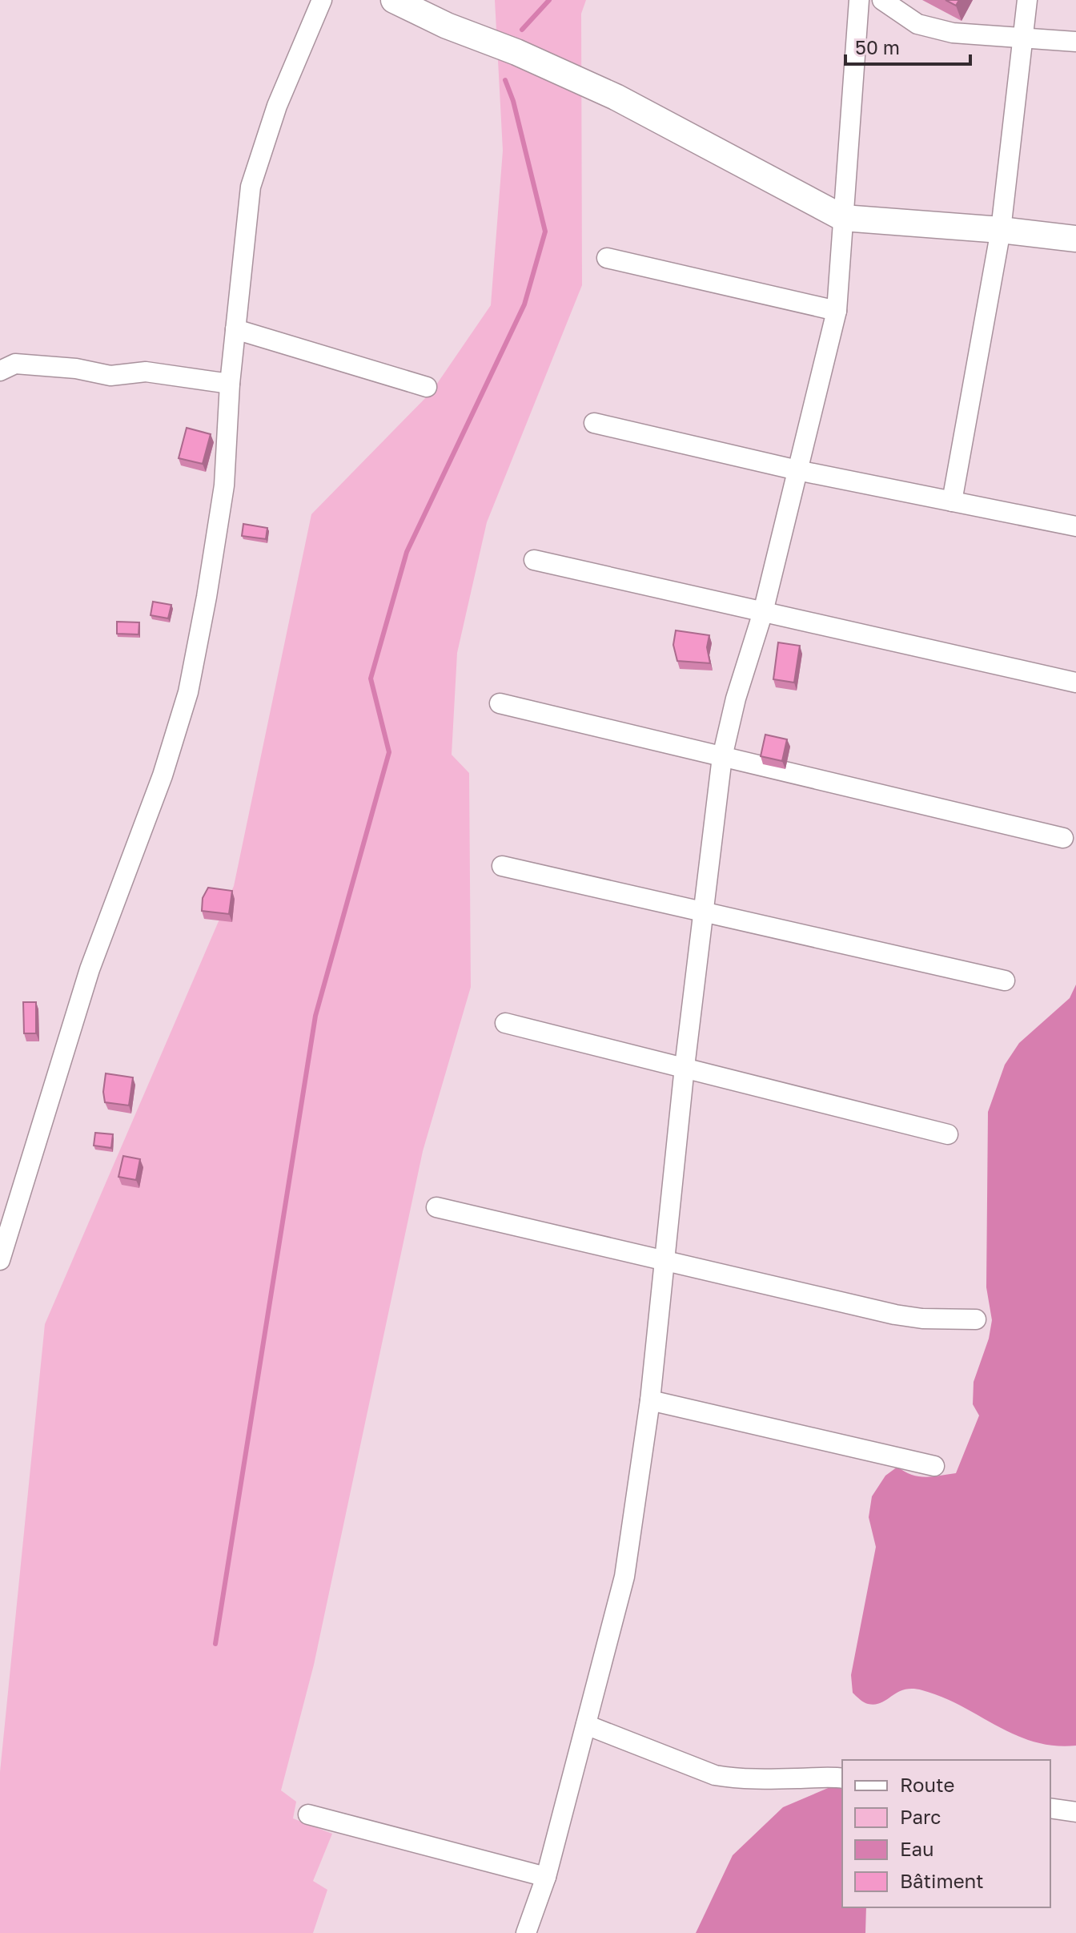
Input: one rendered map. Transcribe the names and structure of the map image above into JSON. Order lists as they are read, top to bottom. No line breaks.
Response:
{"legend":["Route","Parc","Eau","Bâtiment"],"scale_bar":"50 m"}
